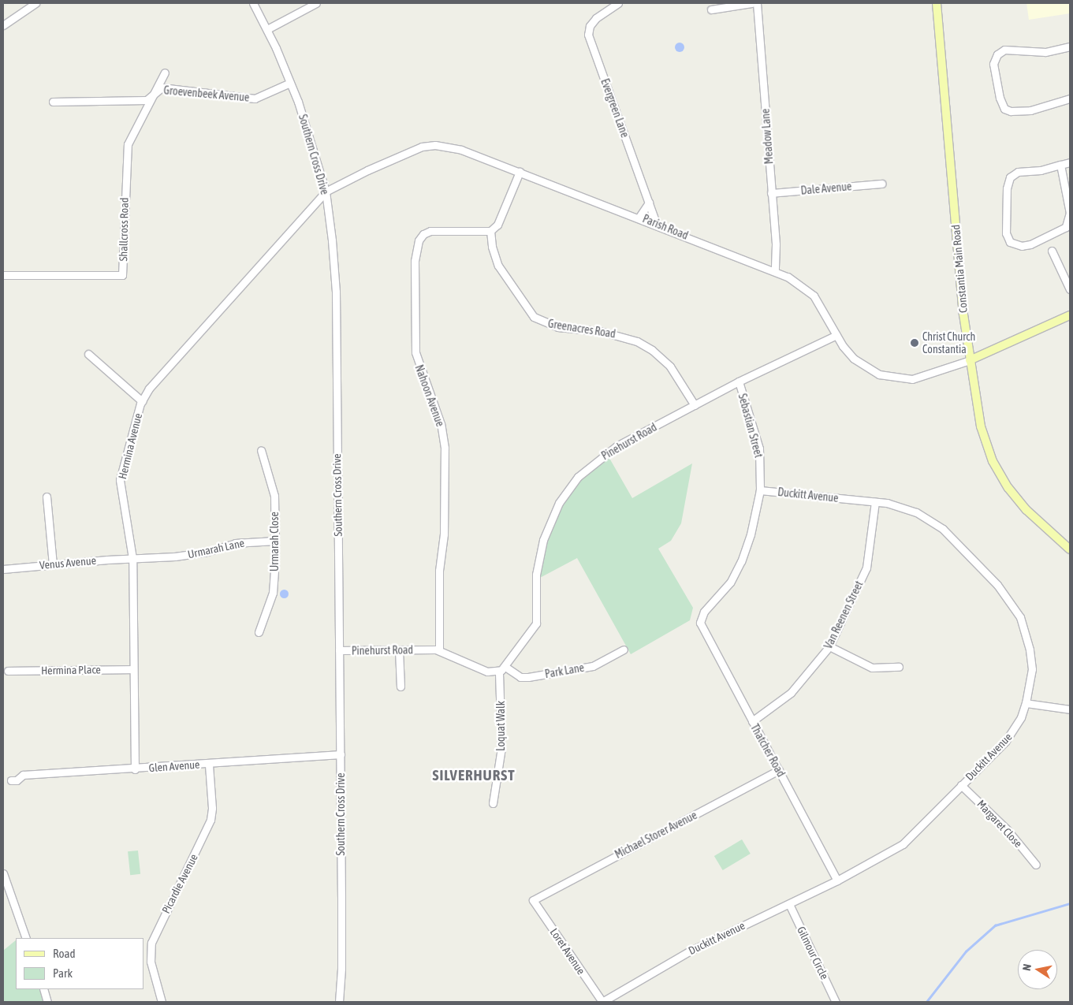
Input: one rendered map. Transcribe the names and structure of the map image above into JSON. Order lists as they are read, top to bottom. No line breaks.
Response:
{"streets":{"main road":["Constantia Main Road"],"street":["Groevenbeek Avenue","Evergreen Lane","Meadow Lane","Southern Cross Drive","Dale Avenue","Parish Road","Shallcross Road","Greenacres Road","Nahoon Avenue","Sebastian Street","Pinehurst Road","Hermina Avenue","Duckitt Avenue","Urmarah Close","Urmarah Lane","Venus Avenue","Van Reenen Street","Hermina Place","Park Lane","Loquat Walk","Thatcher Road","Glen Avenue","Margaret Close","Michael Storer Avenue","Picardie Avenue","Loret Avenue","Gilmour Circle"]},"crossings":[["Groevenbeek Avenue","Southern Cross Drive"],["Groevenbeek Avenue","Shallcross Road"],["Evergreen Lane","Parish Road"],["Meadow Lane","Dale Avenue"],["Meadow Lane","Parish Road"],["Southern Cross Drive","Parish Road"],["Southern Cross Drive","Pinehurst Road"],["Southern Cross Drive","Hermina Avenue"],["Southern Cross Drive","Glen Avenue"],["Parish Road","Constantia Main Road"],["Parish Road","Pinehurst Road"],["Parish Road","Hermina Avenue"],["Greenacres Road","Nahoon Avenue"],["Greenacres Road","Pinehurst Road"],["Nahoon Avenue","Pinehurst Road"],["Sebastian Street","Pinehurst Road"],["Sebastian Street","Duckitt Avenue"],["Sebastian Street","Thatcher Road"],["Pinehurst Road","Park Lane"],["Pinehurst Road","Loquat Walk"],["Hermina Avenue","Urmarah Lane"],["Hermina Avenue","Venus Avenue"],["Hermina Avenue","Hermina Place"],["Hermina Avenue","Glen Avenue"],["Duckitt Avenue","Van Reenen Street"],["Duckitt Avenue","Thatcher Road"],["Duckitt Avenue","Margaret Close"],["Duckitt Avenue","Loret Avenue"],["Duckitt Avenue","Gilmour Circle"],["Urmarah Close","Urmarah Lane"],["Urmarah Lane","Venus Avenue"],["Van Reenen Street","Thatcher Road"],["Thatcher Road","Michael Storer Avenue"],["Glen Avenue","Picardie Avenue"],["Michael Storer Avenue","Loret Avenue"]],"districts":["SILVERHURST"],"places":["Christ Church Constantia"],"legend":["Road","Park"],"north":"left"}
